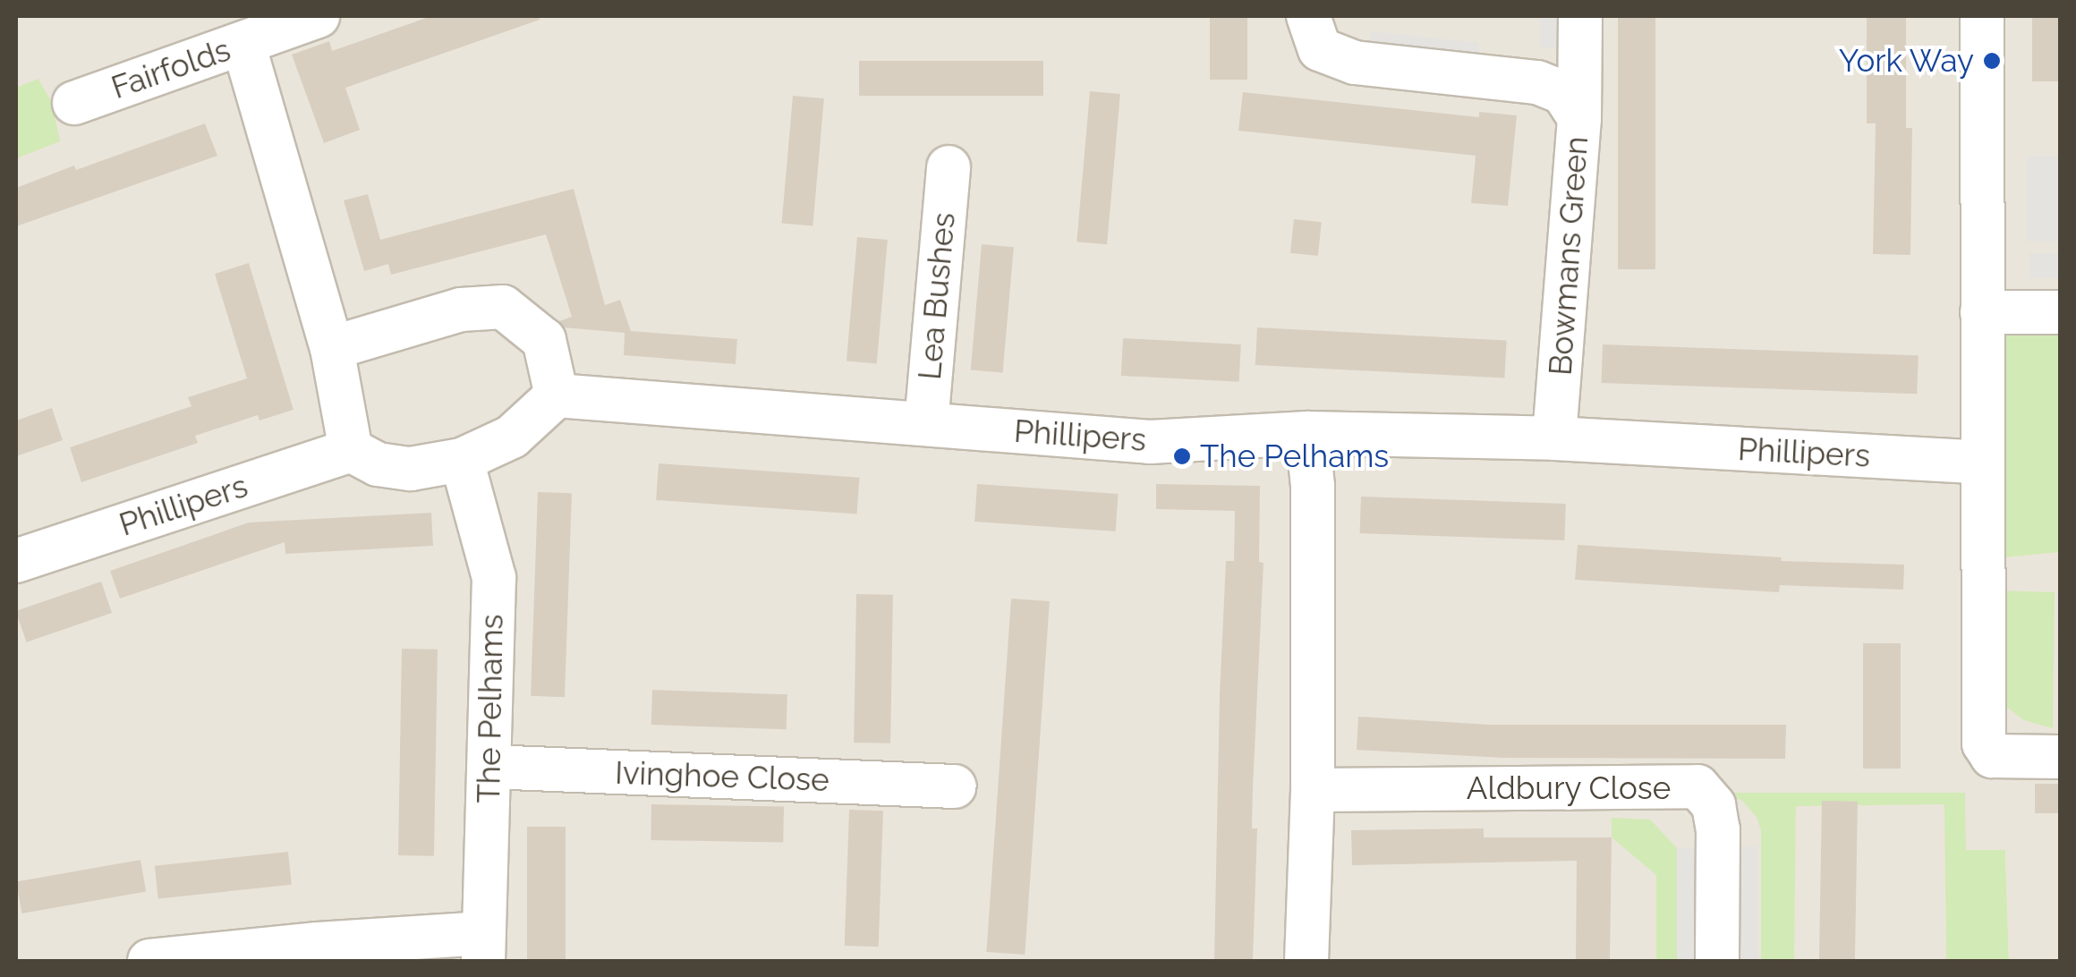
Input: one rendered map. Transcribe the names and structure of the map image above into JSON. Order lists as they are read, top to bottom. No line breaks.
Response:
{"streets":{"street":["Fairfolds","Bowmans Green","Lea Bushes","Phillipers","The Pelhams","Ivinghoe Close","Aldbury Close"]},"crossings":[["Bowmans Green","Phillipers"],["Lea Bushes","Phillipers"],["Phillipers","The Pelhams"],["The Pelhams","Ivinghoe Close"]],"places":["York Way","The Pelhams"]}
